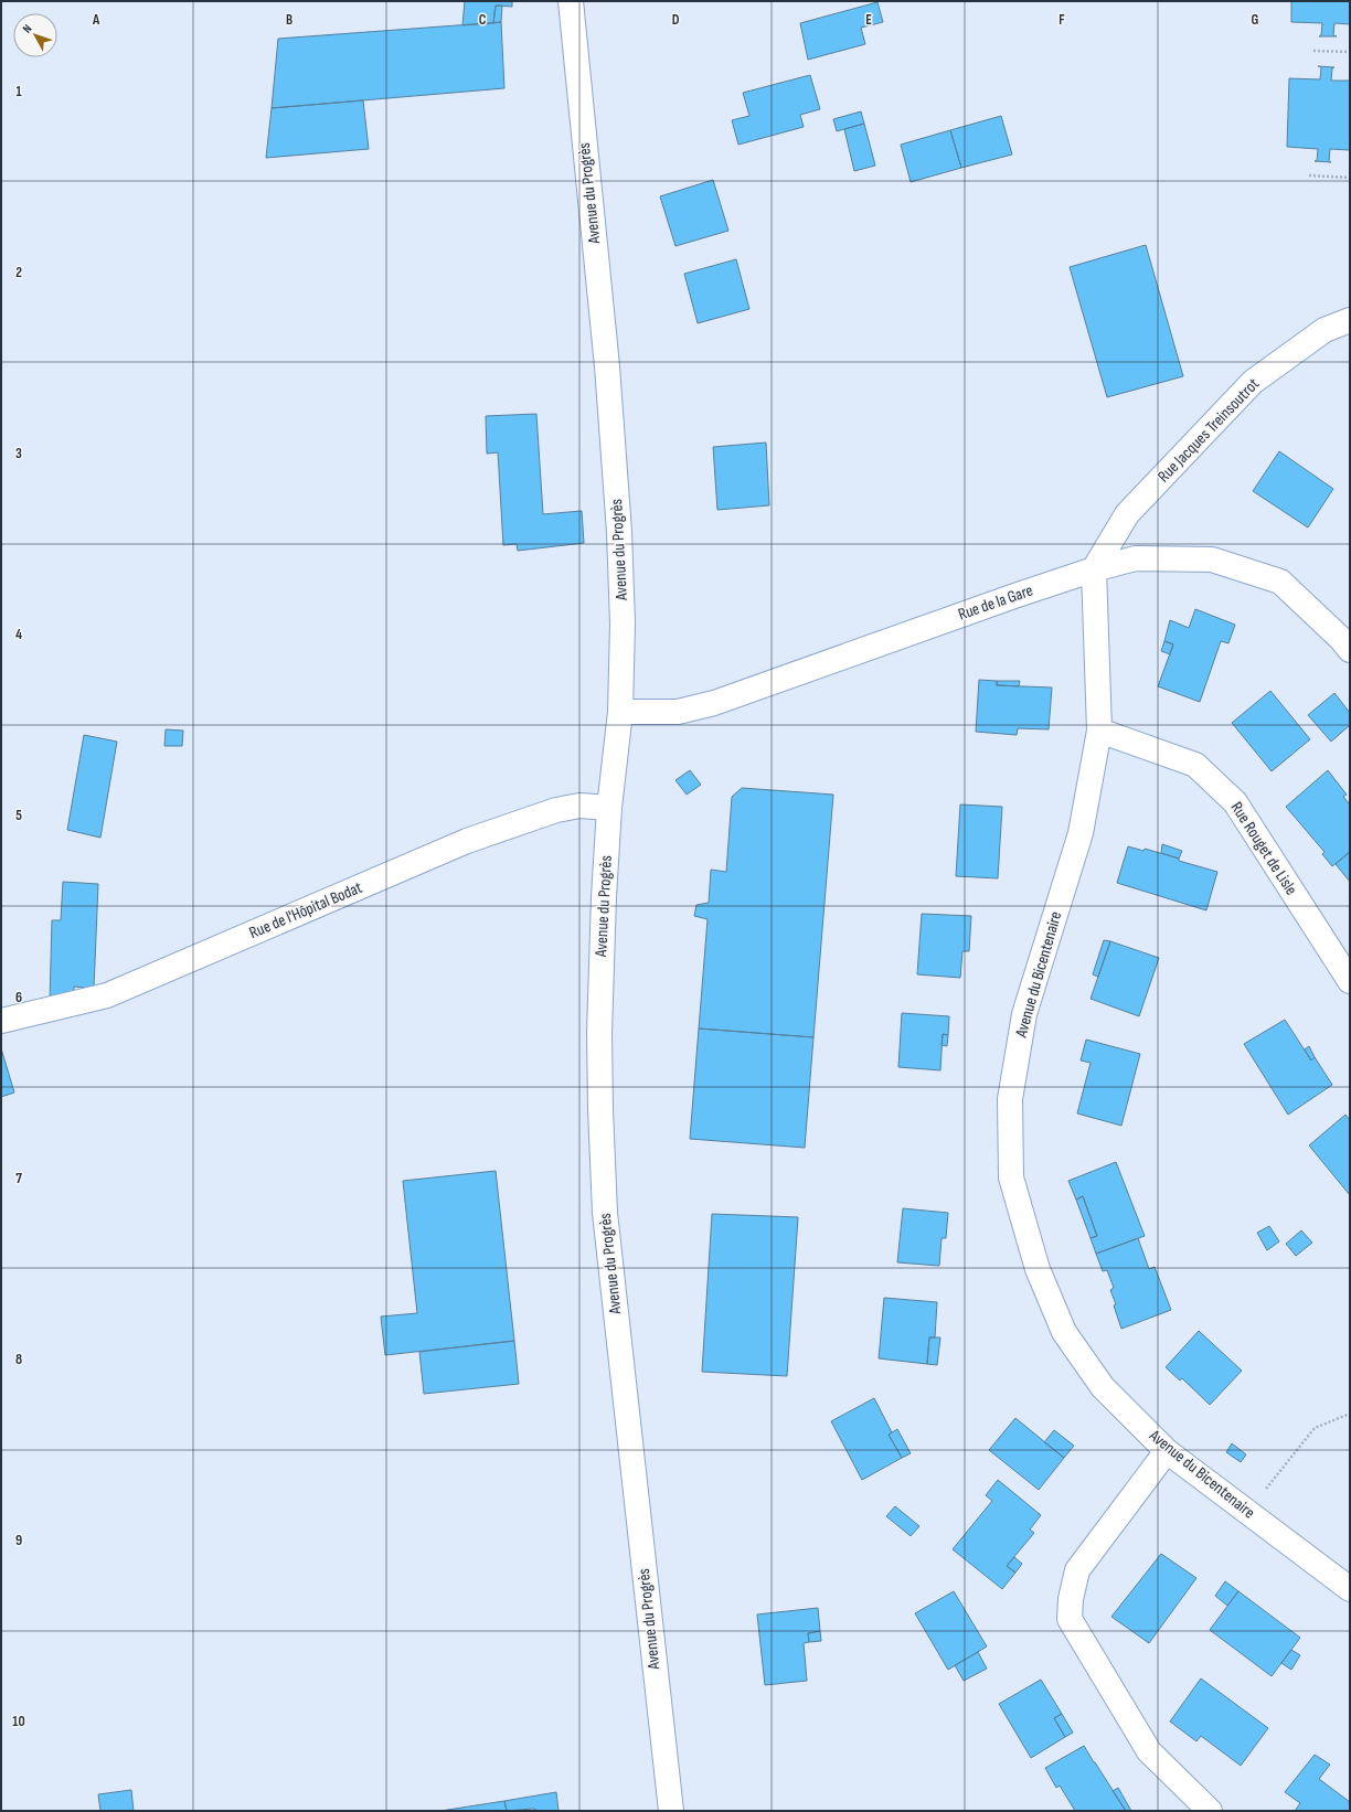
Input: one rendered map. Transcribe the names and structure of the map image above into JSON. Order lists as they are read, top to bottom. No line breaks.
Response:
{"streets":{"street":["Avenue du Progrès","Rue Jacques Treinsoutrot","Rue de la Gare","Rue Rouget de Lisle","Rue de l'Hôpital Bodat","Avenue du Bicentenaire"]},"crossings":[["Avenue du Progrès","Rue de la Gare"],["Avenue du Progrès","Rue de l'Hôpital Bodat"],["Rue Jacques Treinsoutrot","Rue de la Gare"],["Rue Jacques Treinsoutrot","Avenue du Bicentenaire"],["Rue de la Gare","Avenue du Bicentenaire"],["Rue Rouget de Lisle","Avenue du Bicentenaire"]],"north":"top left","grid":{"columns":["A","B","C","D","E","F","G"],"rows":["1","2","3","4","5","6","7","8","9","10"]}}
